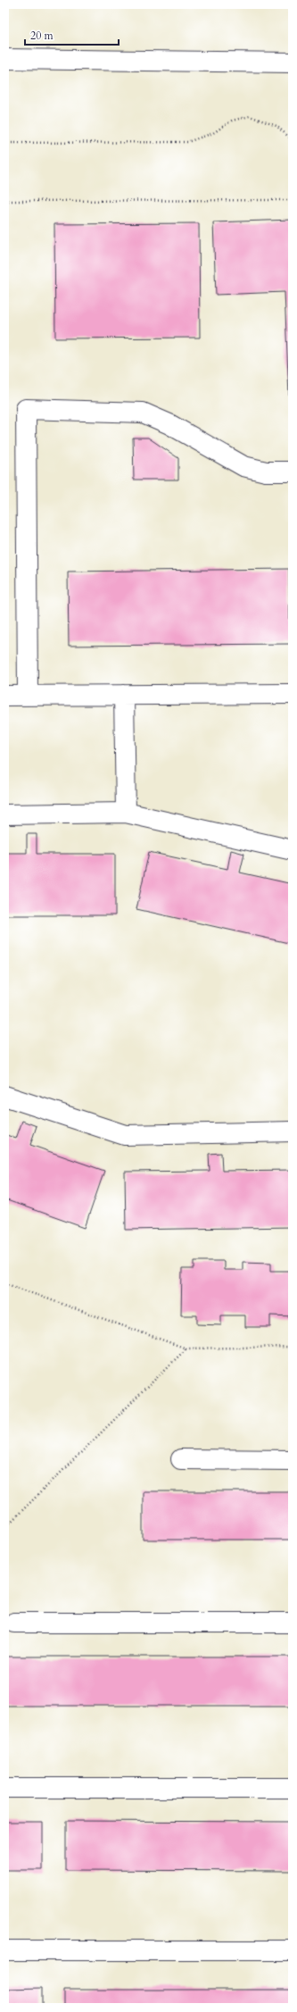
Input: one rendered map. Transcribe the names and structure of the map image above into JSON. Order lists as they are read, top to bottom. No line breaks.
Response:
{"scale_bar":"20 m"}
